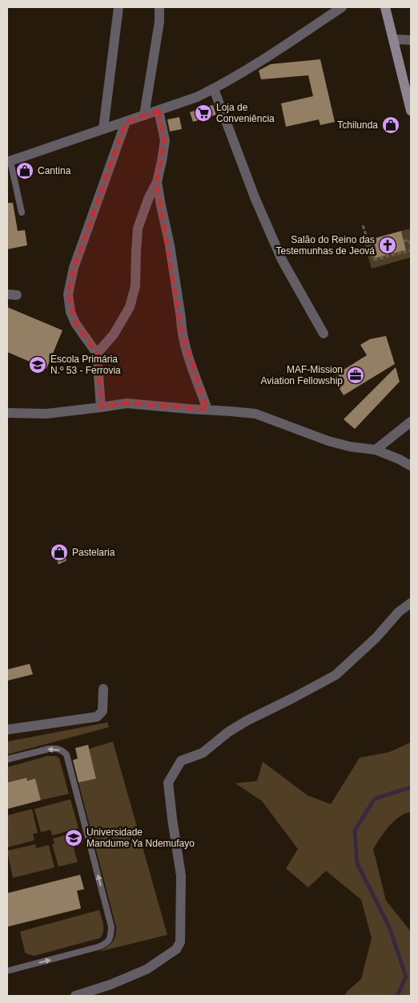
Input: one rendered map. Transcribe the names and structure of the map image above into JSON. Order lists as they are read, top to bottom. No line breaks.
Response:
{"places":{"supermarket":["Loja de Conveniência"],"shop":["Tchilunda","Cantina","Pastelaria"],"church":["Salão do Reino das Testemunhas de Jeová"],"school or university":["Escola Primária N.º 53 - Ferrovia","Universidade Mandume Ya Ndemufayo"],"office":["MAF-Mission Aviation Fellowship"]}}
